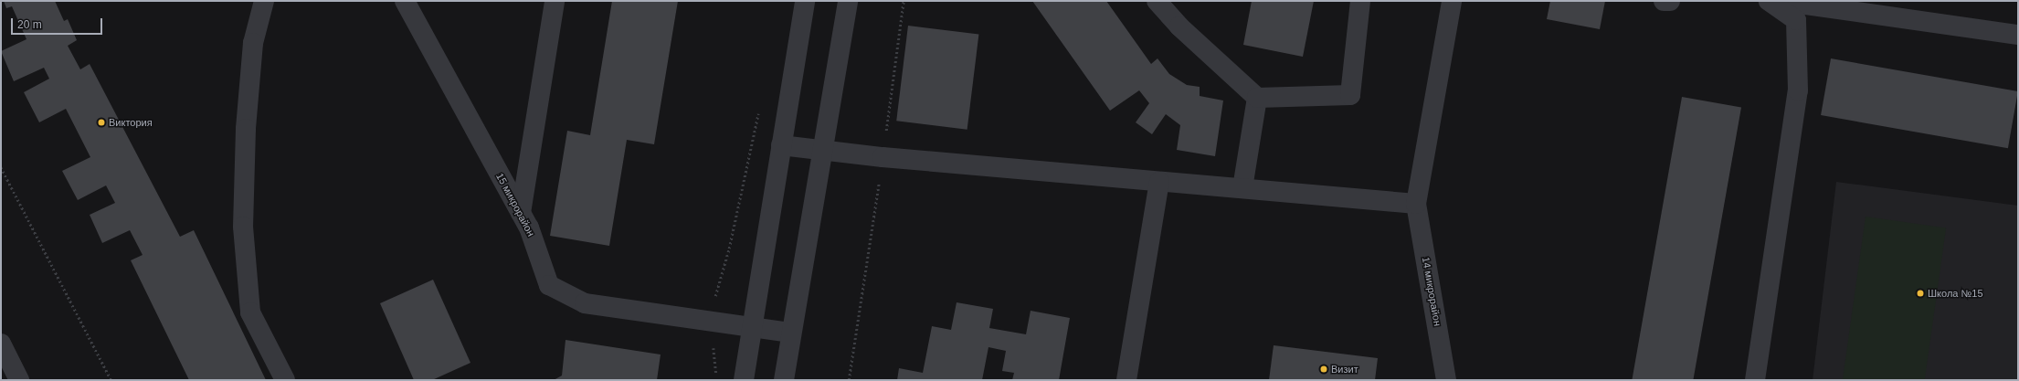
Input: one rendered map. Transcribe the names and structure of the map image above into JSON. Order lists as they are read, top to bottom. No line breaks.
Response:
{"streets":{"street":["15 микрорайон","14 микрорайон"]},"places":["Виктория","Школа №15","Визит"],"scale_bar":"20 m"}
